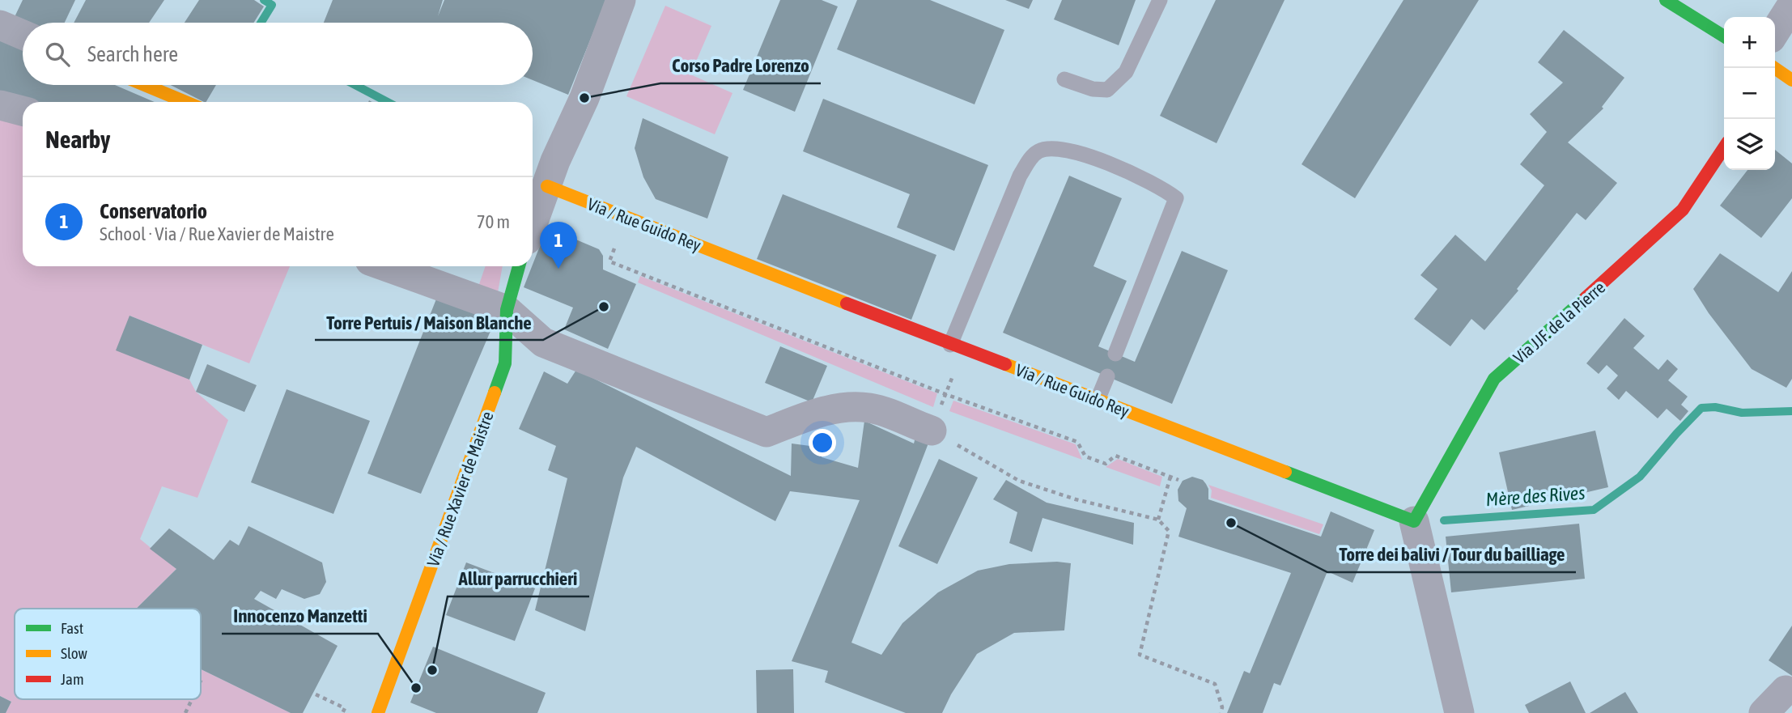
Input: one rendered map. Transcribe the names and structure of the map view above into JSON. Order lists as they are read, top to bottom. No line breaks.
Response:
{"streets":{"street":["Via / Rue Guido Rey","Via JJF. de la Pierre","Via / Rue Xavier de Maistre"]},"crossings":[["Via / Rue Guido Rey","Via JJF. de la Pierre"]],"water":["Mère des Rives"],"places":["Corso Padre Lorenzo","Torre Pertuis / Maison Blanche","Torre dei balivi / Tour du bailliage","Allur parrucchieri","Innocenzo Manzetti"],"legend":["Fast","Slow","Jam"],"page":{"map_buttons":["+","−"],"search":"Search here","heading":"Nearby","list":[{"mark":"1","name":"Conservatorio","note":"School · Via / Rue Xavier de Maistre","value":"70 m"}],"pins":"1"}}
